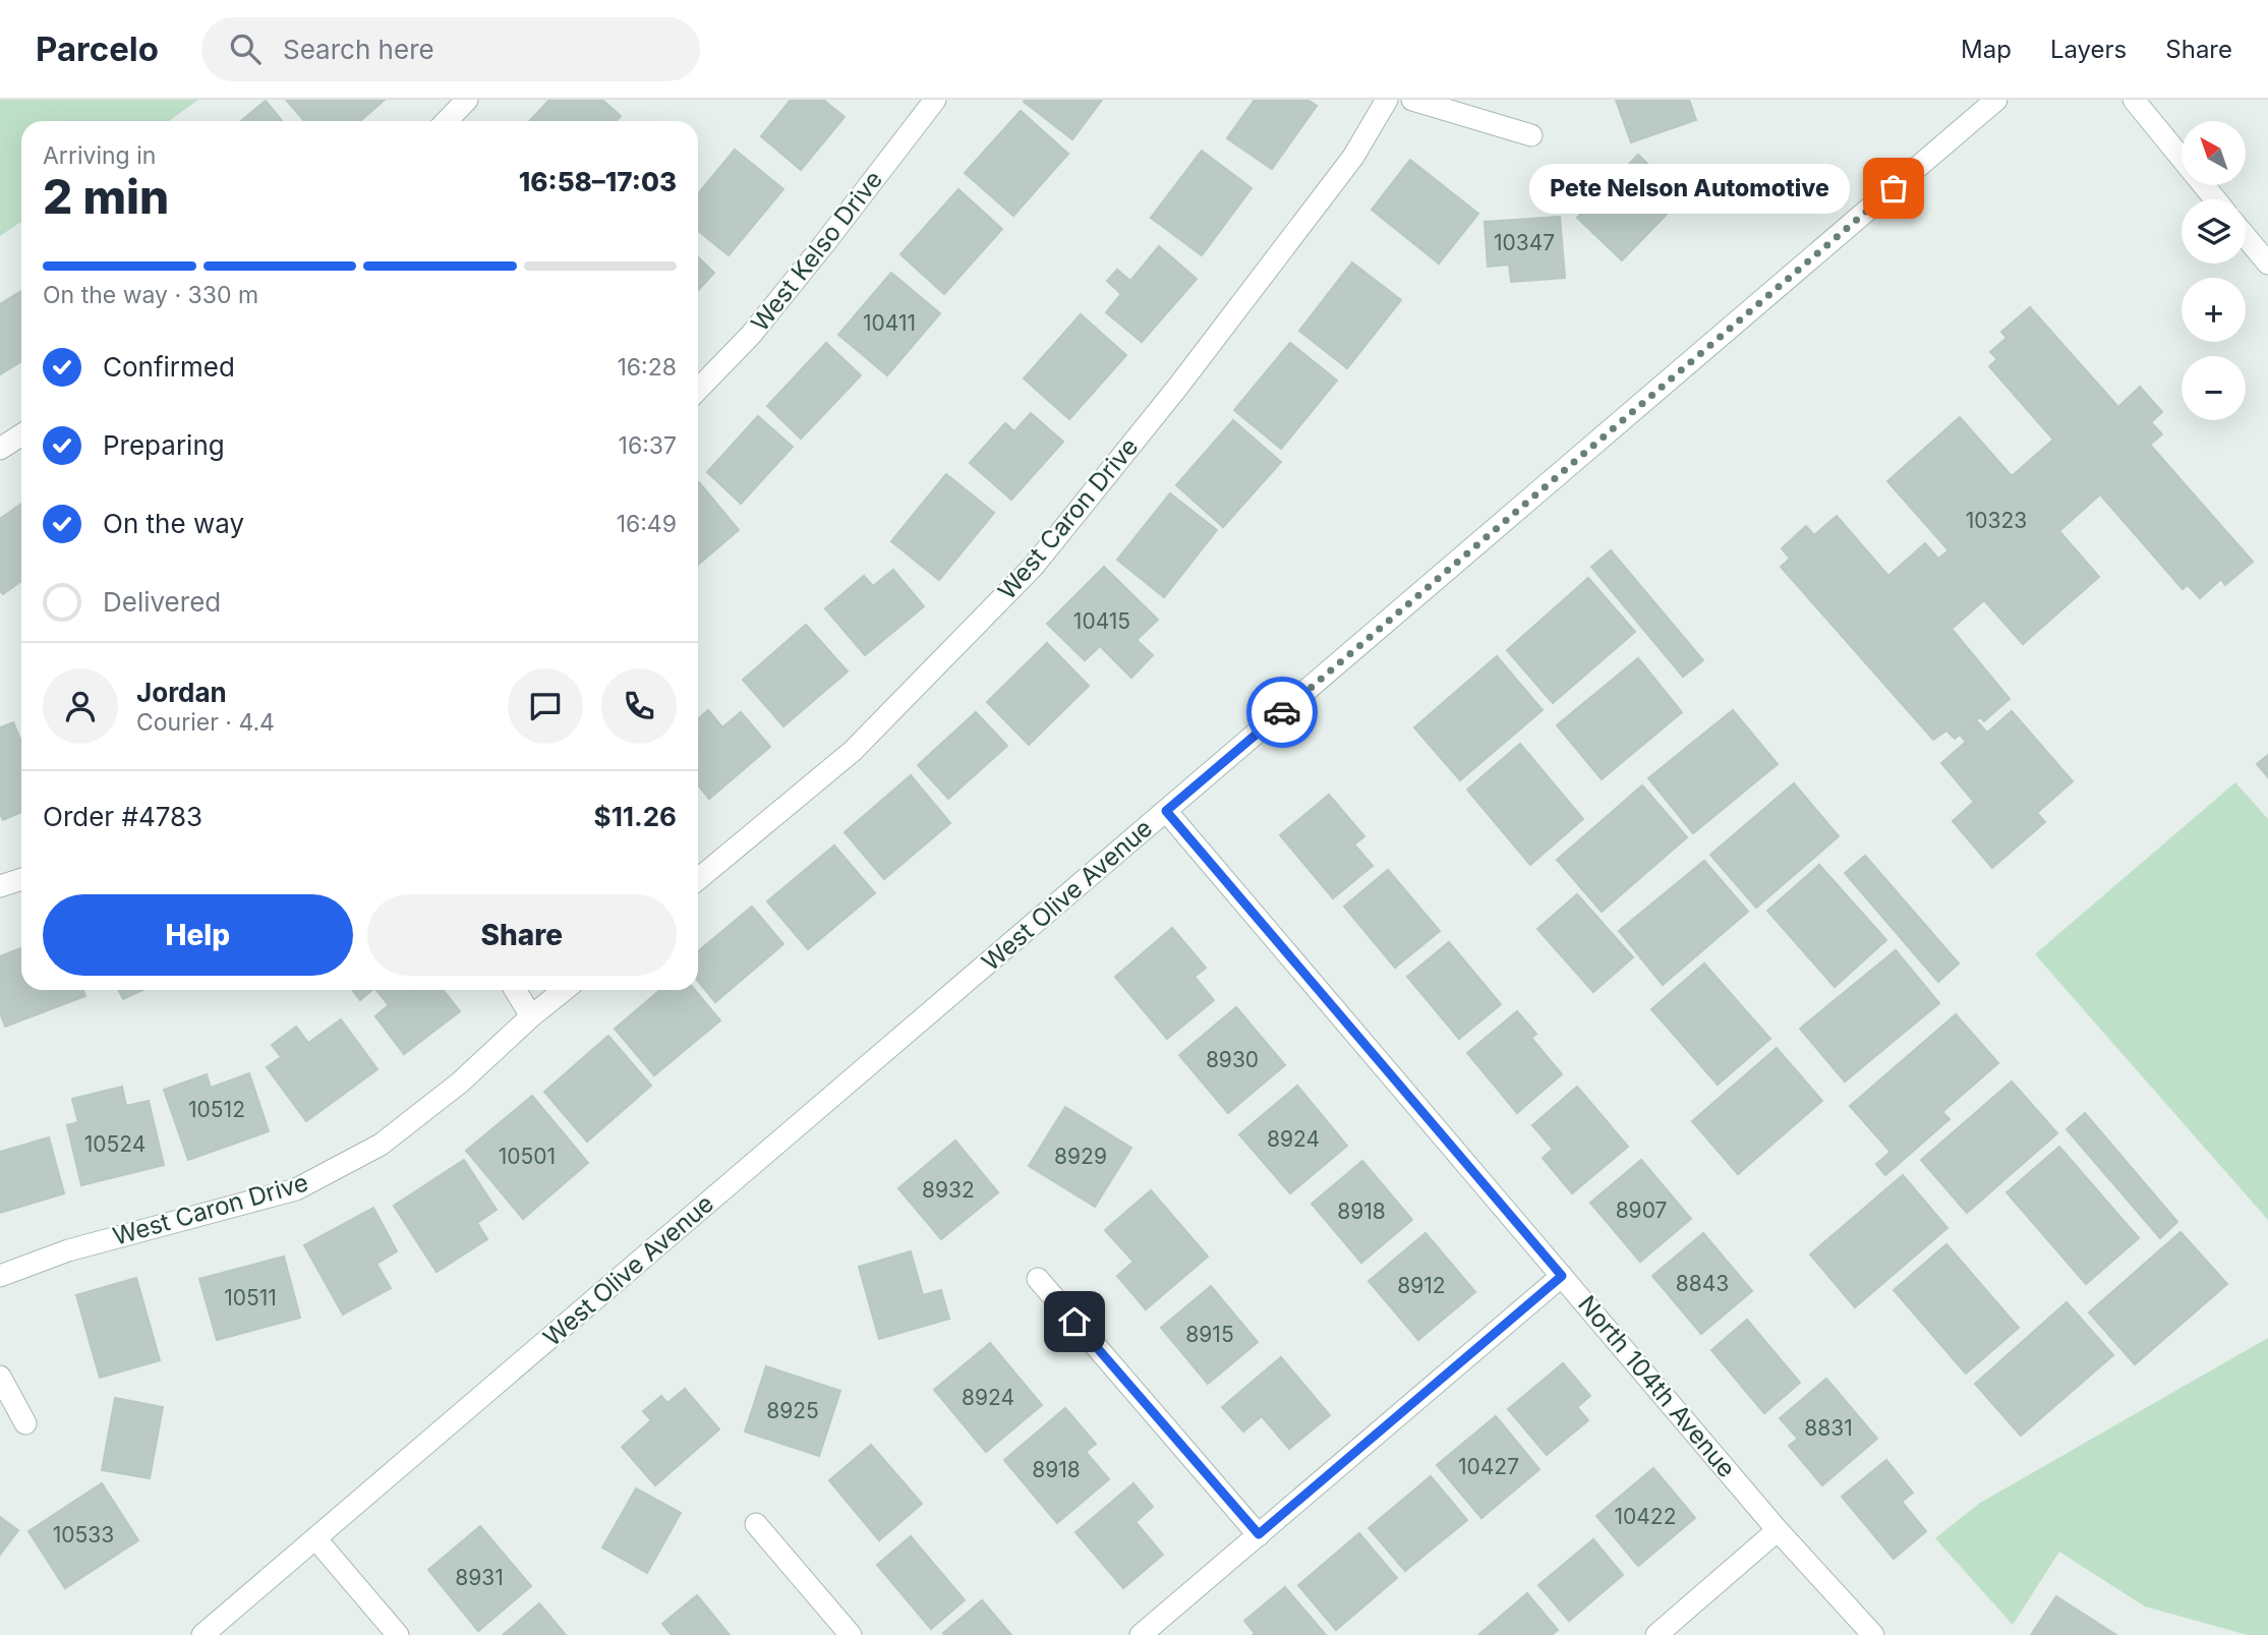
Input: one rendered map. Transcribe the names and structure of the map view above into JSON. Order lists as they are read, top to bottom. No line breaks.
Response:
{"streets":{"street":["West Kelso Drive","West Caron Drive","West Olive Avenue","North 104th Avenue"]},"crossings":[["West Olive Avenue","North 104th Avenue"]],"places":["Pete Nelson Automotive"],"house_numbers":["10347","10411","10323","10415","8930","10512","8924","10524","10501","8929","8932","8907","8918","8843","8912","10511","8915","8924","8925","8831","10427","8918","10422","10533","8931"],"north":"top left","page":{"header":"Parcelo","search":"Search here","nav":["Map","Layers","Share"],"map_buttons":["+","−"],"heading":["2 min","Arriving in","16:58–17:03"],"panel":["Jordan","Courier · 4.4","Order #4783","$11.26"],"bubble":"Pete Nelson Automotive","bar":"On the way · 330 m","list":[["Confirmed","16:28"],["Preparing","16:37"],["On the way","16:49"],"Delivered"],"buttons":["Help","Share"]}}
